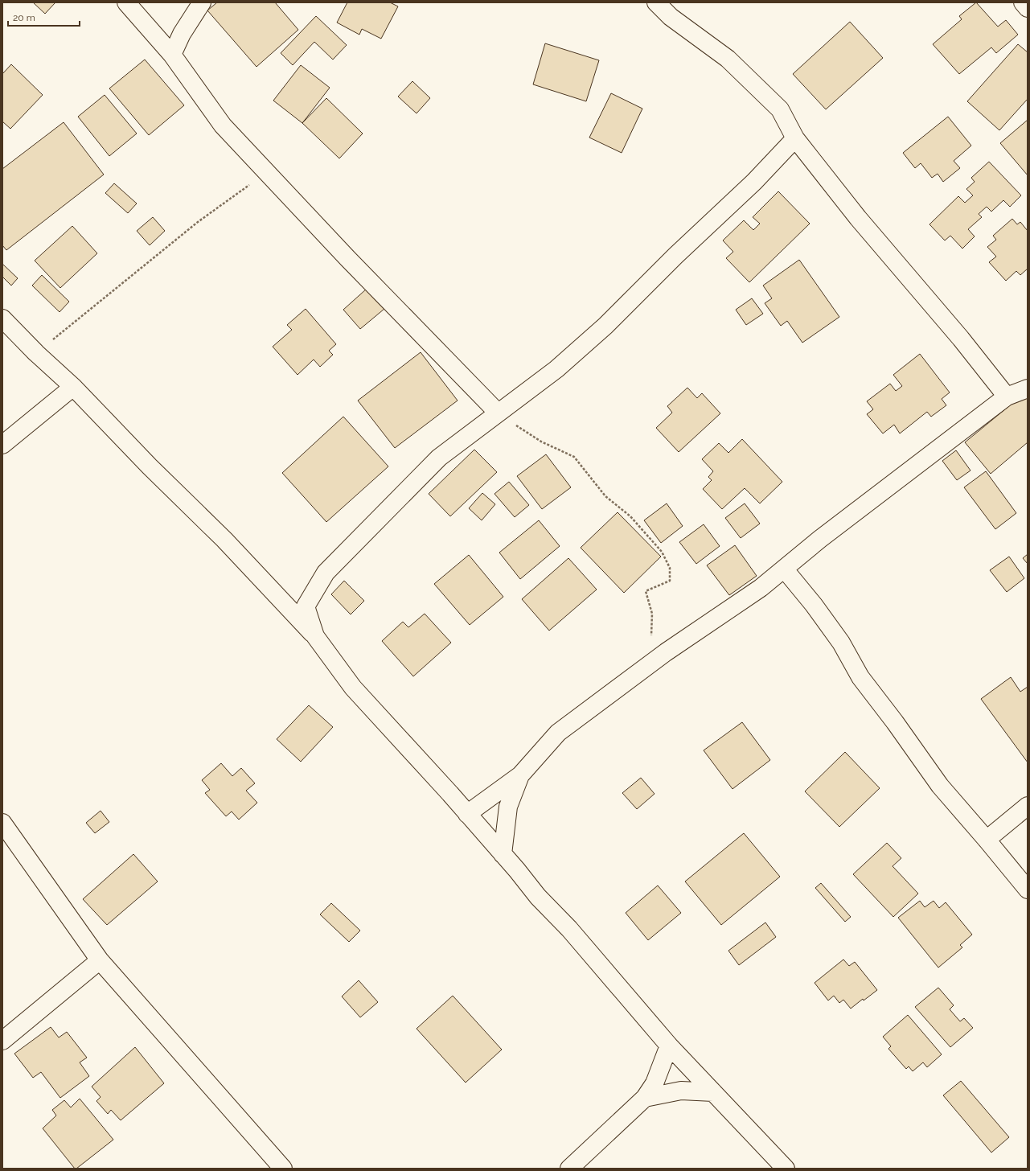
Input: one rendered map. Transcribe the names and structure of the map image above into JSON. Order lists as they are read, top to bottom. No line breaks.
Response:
{"scale_bar":"20 m"}
